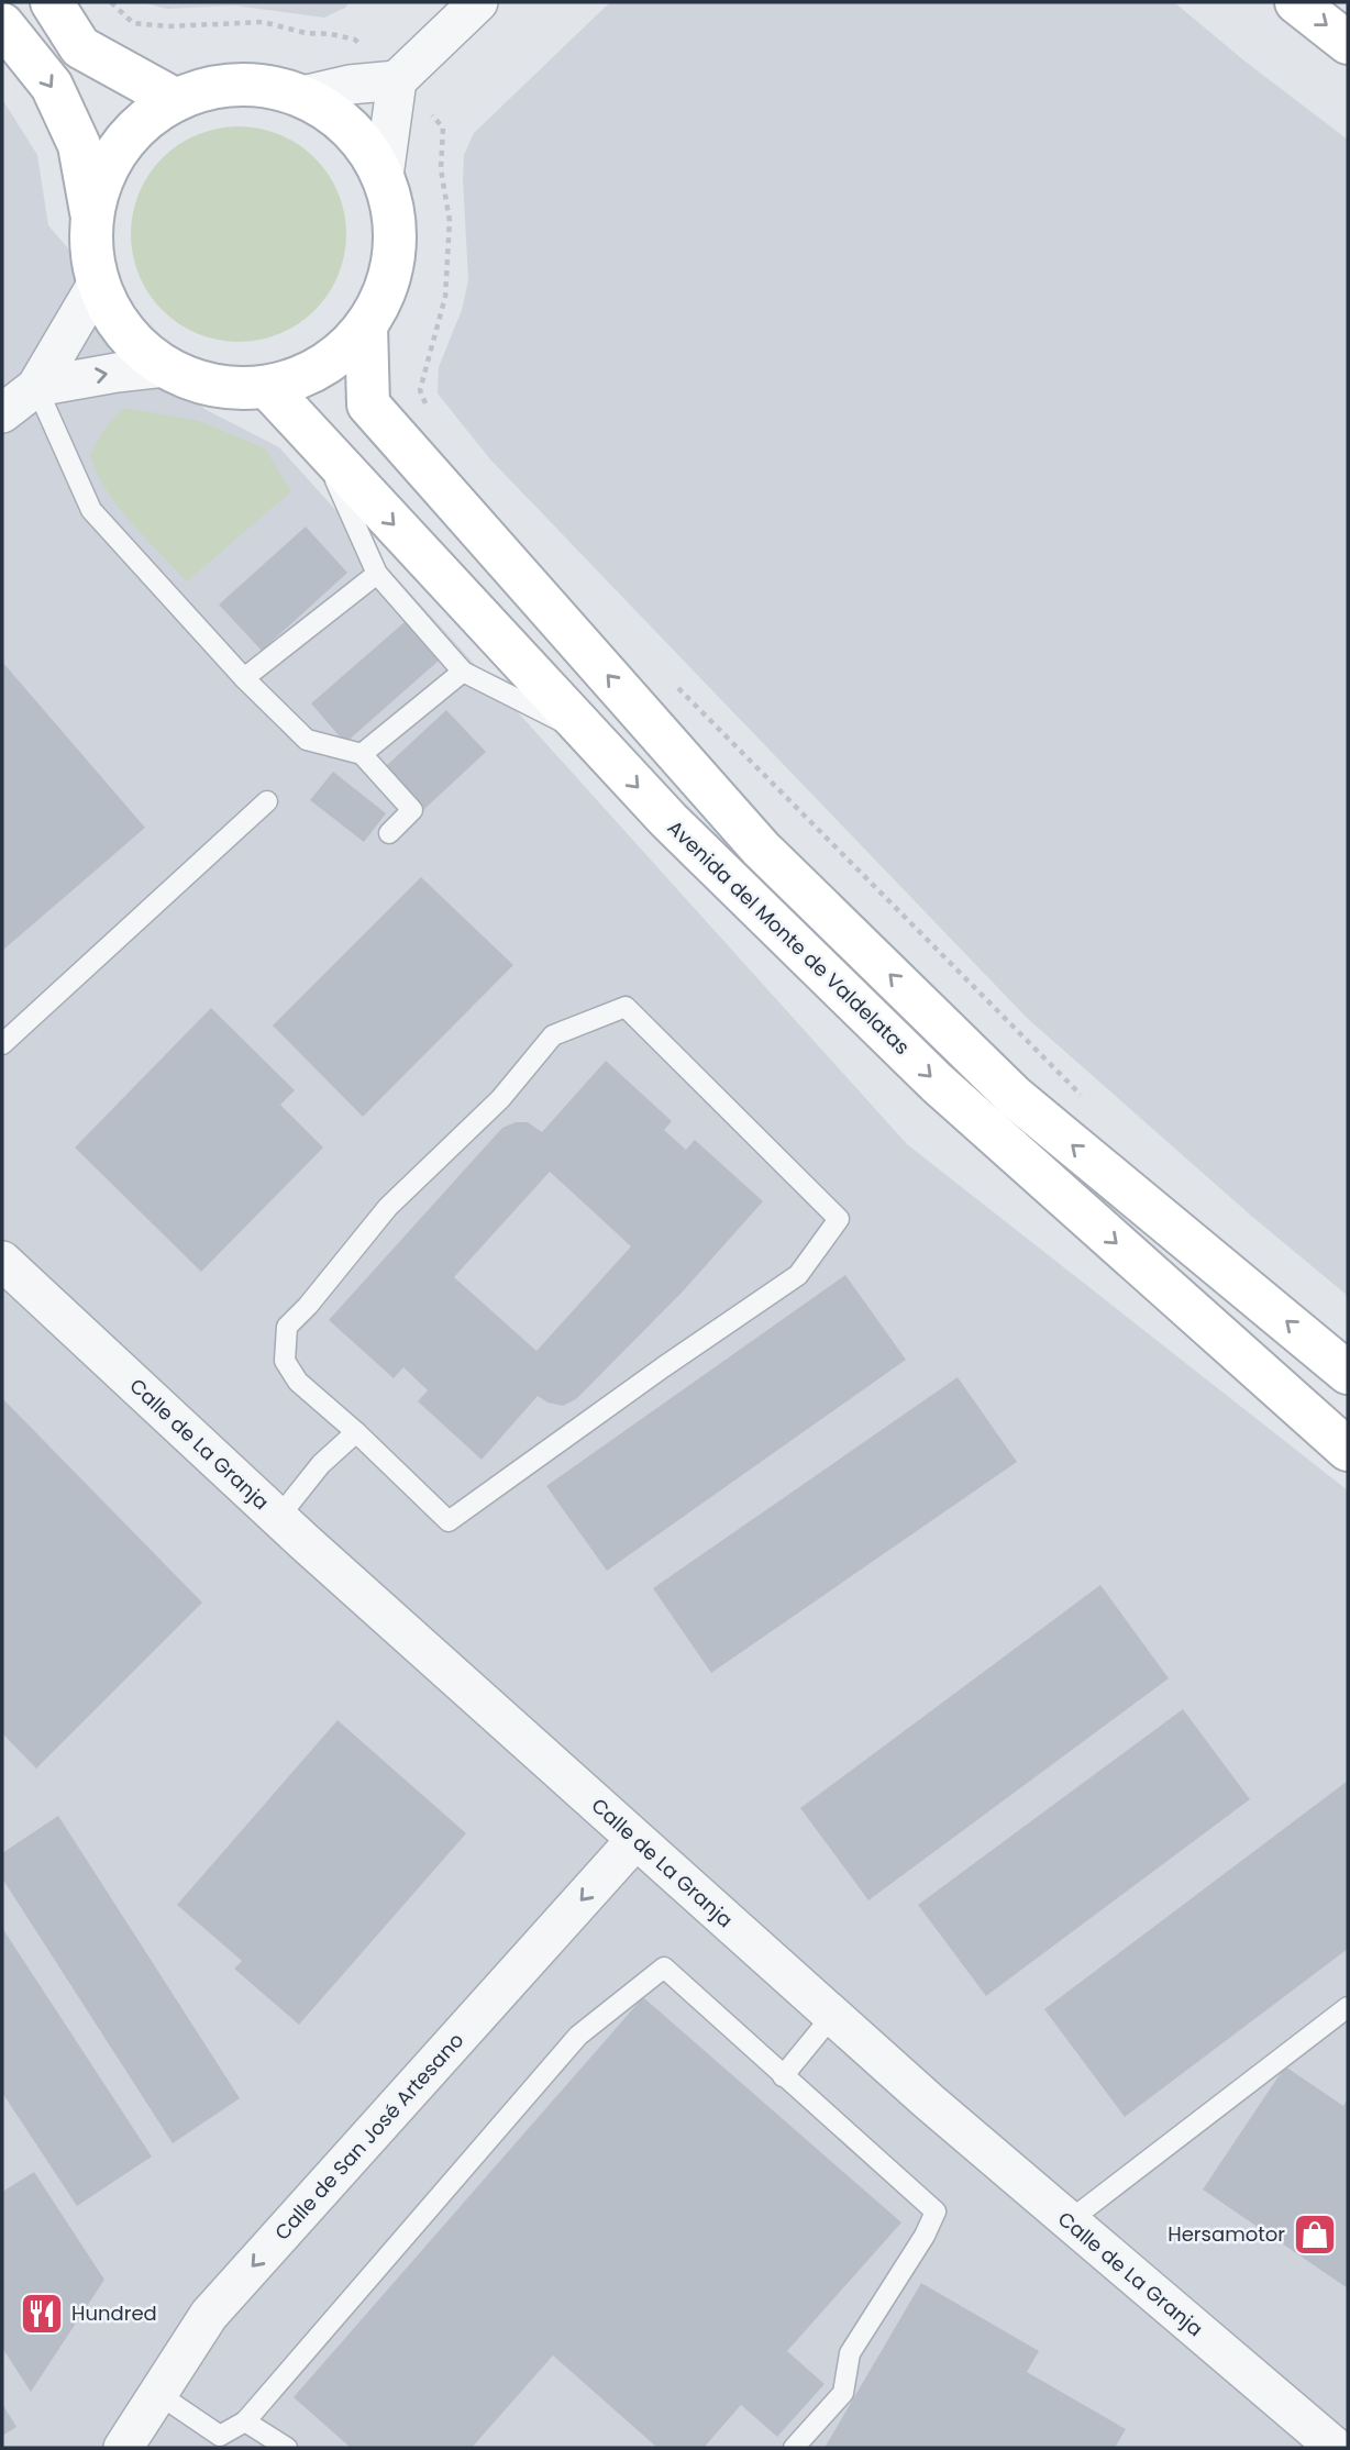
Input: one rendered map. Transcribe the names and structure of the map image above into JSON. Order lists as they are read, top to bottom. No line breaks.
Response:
{"streets":{"street":["Avenida del Monte de Valdelatas","Calle de La Granja","Calle de San José Artesano"]},"crossings":[["Calle de La Granja","Calle de San José Artesano"]],"one_way":["Calle de San José Artesano"],"places":{"shop":["Hersamotor"],"restaurant":["Hundred"]}}
